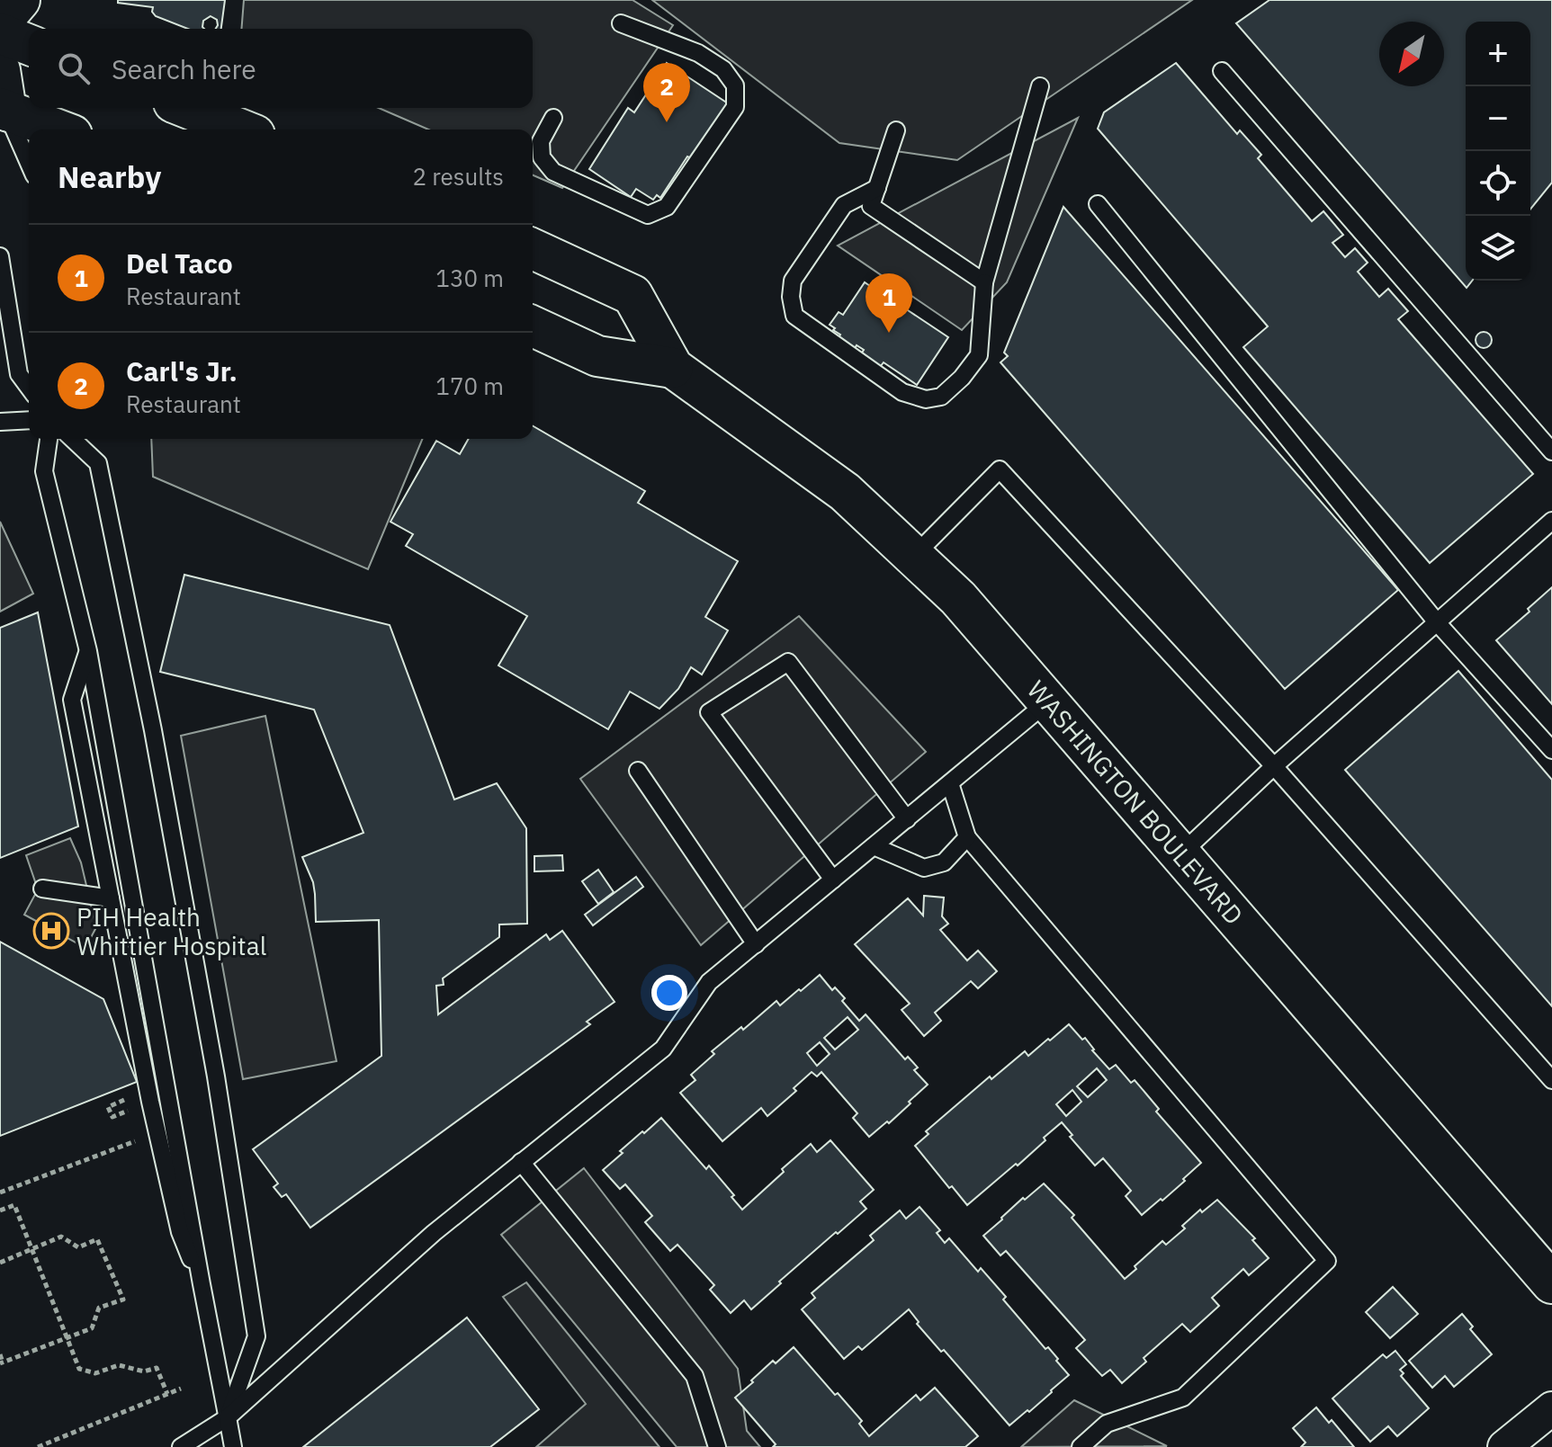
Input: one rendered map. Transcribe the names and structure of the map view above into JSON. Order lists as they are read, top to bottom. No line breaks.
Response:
{"streets":{"main road":["WASHINGTON BOULEVARD"]},"places":{"hospital":["PIH Health Whittier Hospital"]},"north":"bottom left","page":{"map_buttons":["+","−"],"search":"Search here","pins":["2","1"],"heading":["Nearby","2 results"],"list":[{"mark":"1","name":"Del Taco","note":"Restaurant","value":"130 m"},{"mark":"2","name":"Carl's Jr.","note":"Restaurant","value":"170 m"}]}}
